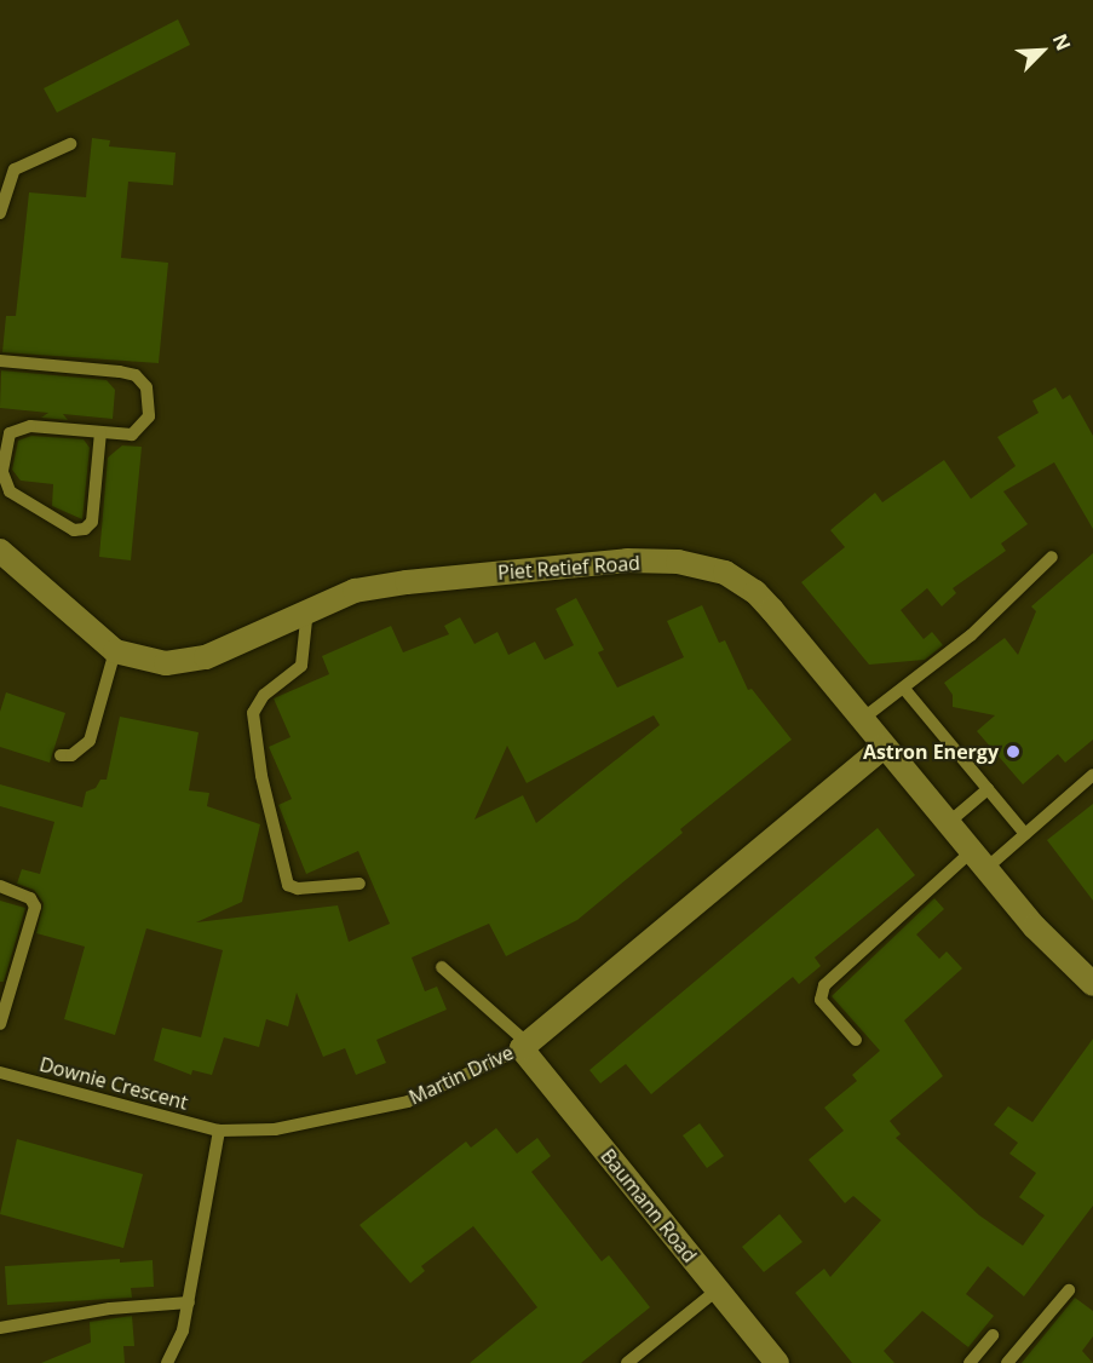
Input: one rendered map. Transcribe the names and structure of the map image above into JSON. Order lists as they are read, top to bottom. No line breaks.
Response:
{"streets":{"street":["Piet Retief Road","Martin Drive","Baumann Road"],"lane":["Downie Crescent"]},"crossings":[["Piet Retief Road","Martin Drive"],["Martin Drive","Downie Crescent"],["Martin Drive","Baumann Road"]],"places":["Astron Energy"],"north":"top right"}
